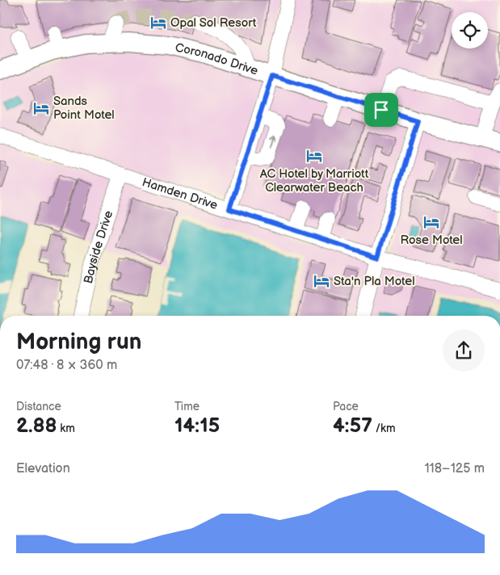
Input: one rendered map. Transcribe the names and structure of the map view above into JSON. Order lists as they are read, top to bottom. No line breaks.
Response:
{"streets":{"main road":["Coronado Drive"],"street":["Hamden Drive","Bayside Drive"]},"crossings":[["Hamden Drive","Bayside Drive"]],"places":{"hotel":["Opal Sol Resort","Sands Point Motel","AC Hotel by Marriott Clearwater Beach","Rose Motel","Sta'n Pla Motel"]},"page":{"heading":["Morning run","07:48 · 8 × 360 m"],"stats":[["Distance","2.88 km"],["Time","14:15"],["Pace","4:57 /km"]],"chart":["Elevation","118–125 m"]}}
